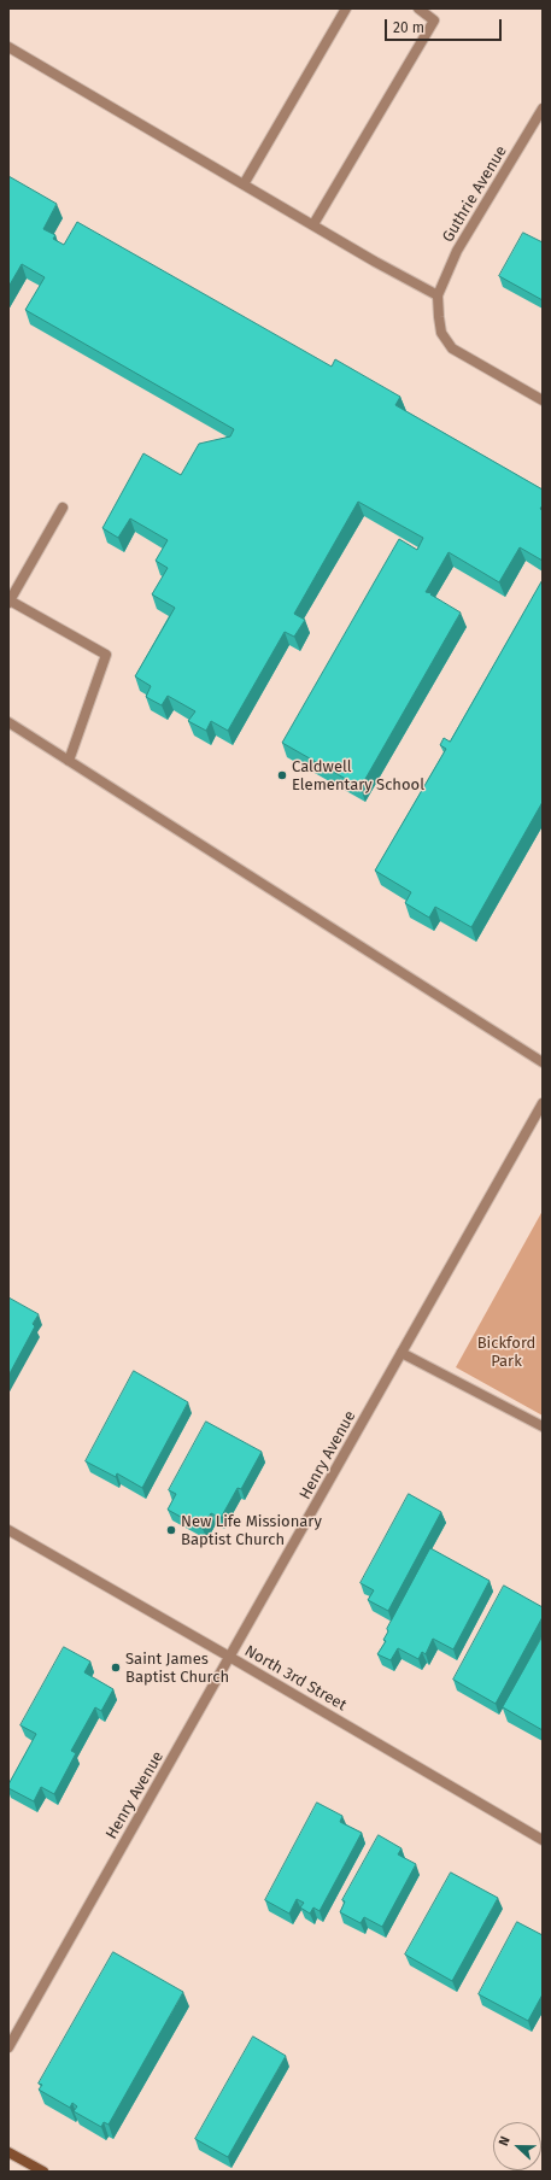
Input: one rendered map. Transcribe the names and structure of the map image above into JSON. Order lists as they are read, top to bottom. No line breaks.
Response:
{"streets":{"street":["Guthrie Avenue","Henry Avenue","North 3rd Street"]},"crossings":[["Henry Avenue","North 3rd Street"]],"parks":["Bickford Park"],"places":["Caldwell Elementary School","New Life Missionary Baptist Church","Saint James Baptist Church"],"scale_bar":"20 m","north":"left"}
